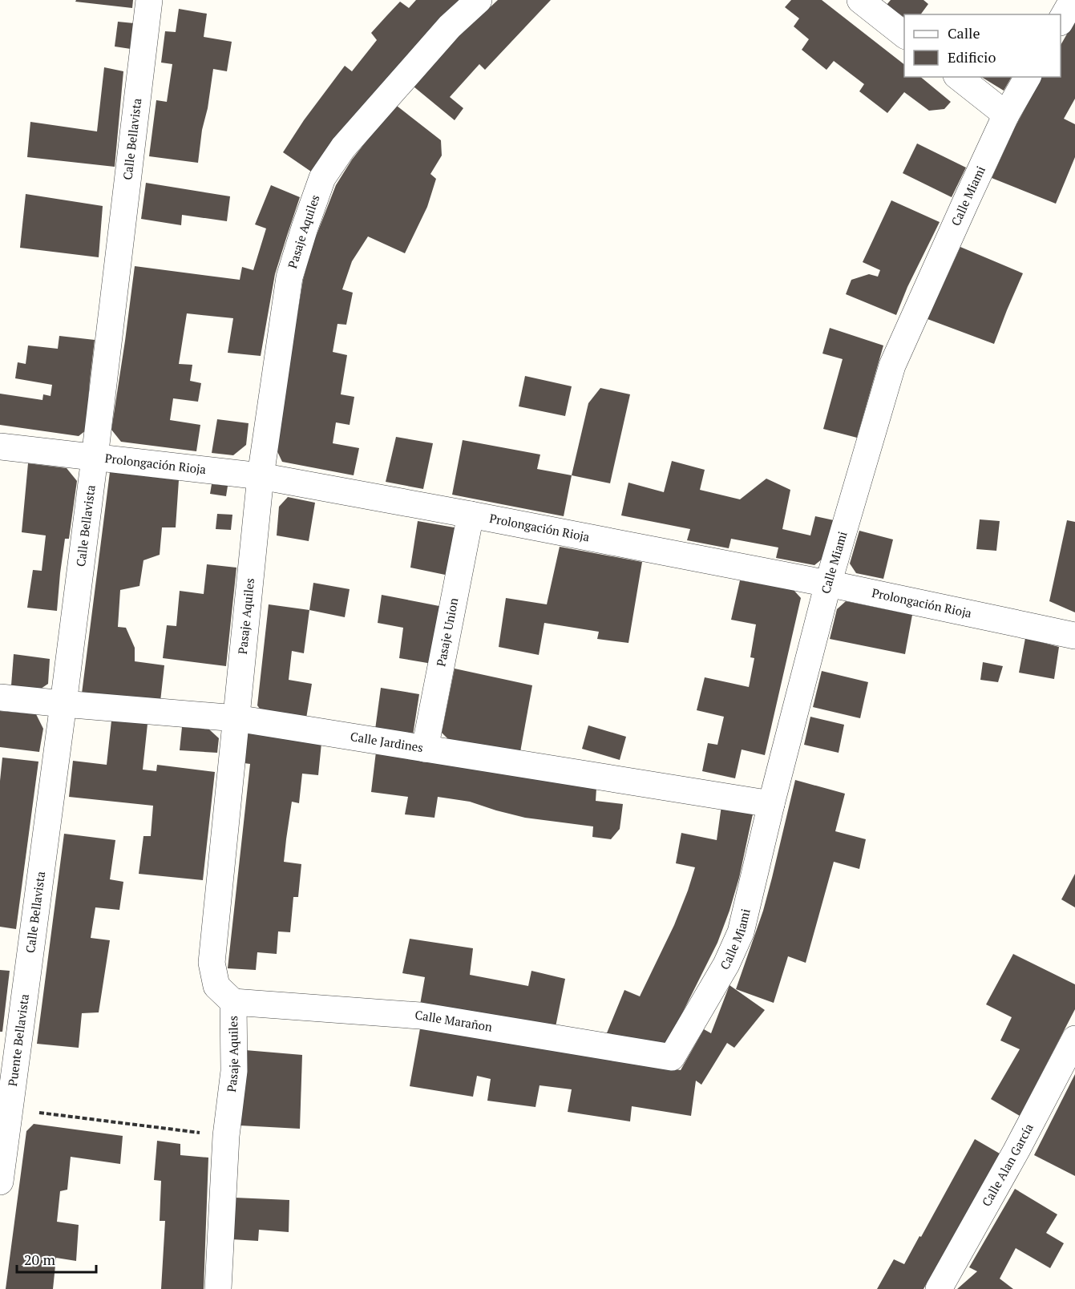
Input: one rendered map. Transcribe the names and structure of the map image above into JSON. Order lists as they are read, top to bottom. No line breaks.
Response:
{"streets":{"street":["Calle Bellavista","Calle Miami","Pasaje Aquiles","Prolongación Rioja","Pasaje Union","Calle Jardines","Calle Marañon","Puente Bellavista","Calle Alan García"]},"crossings":[["Calle Bellavista","Prolongación Rioja"],["Calle Bellavista","Calle Jardines"],["Calle Bellavista","Puente Bellavista"],["Calle Miami","Prolongación Rioja"],["Calle Miami","Calle Jardines"],["Calle Miami","Calle Marañon"],["Pasaje Aquiles","Prolongación Rioja"],["Pasaje Aquiles","Calle Jardines"],["Pasaje Aquiles","Calle Marañon"],["Prolongación Rioja","Pasaje Union"],["Pasaje Union","Calle Jardines"]],"legend":["Calle","Edificio"],"scale_bar":"20 m"}
